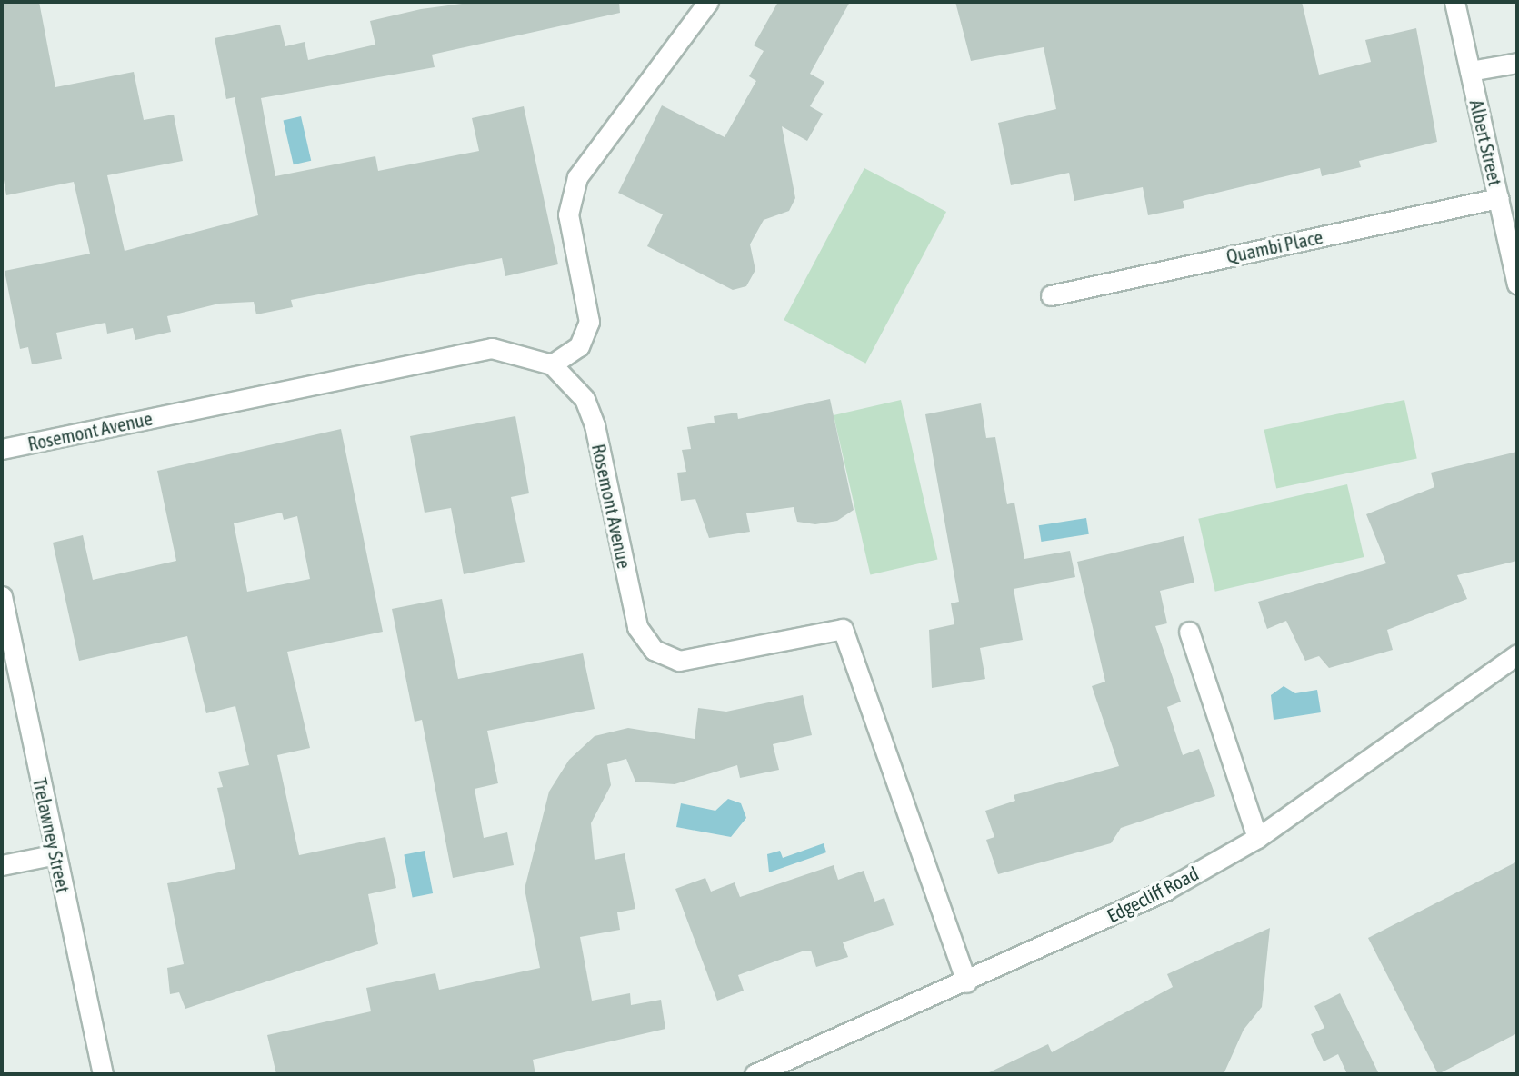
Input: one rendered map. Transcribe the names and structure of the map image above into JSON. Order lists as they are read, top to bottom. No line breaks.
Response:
{"streets":{"street":["Albert Street","Quambi Place","Rosemont Avenue","Trelawney Street","Edgecliff Road"]},"crossings":[["Albert Street","Quambi Place"],["Rosemont Avenue","Edgecliff Road"]]}
